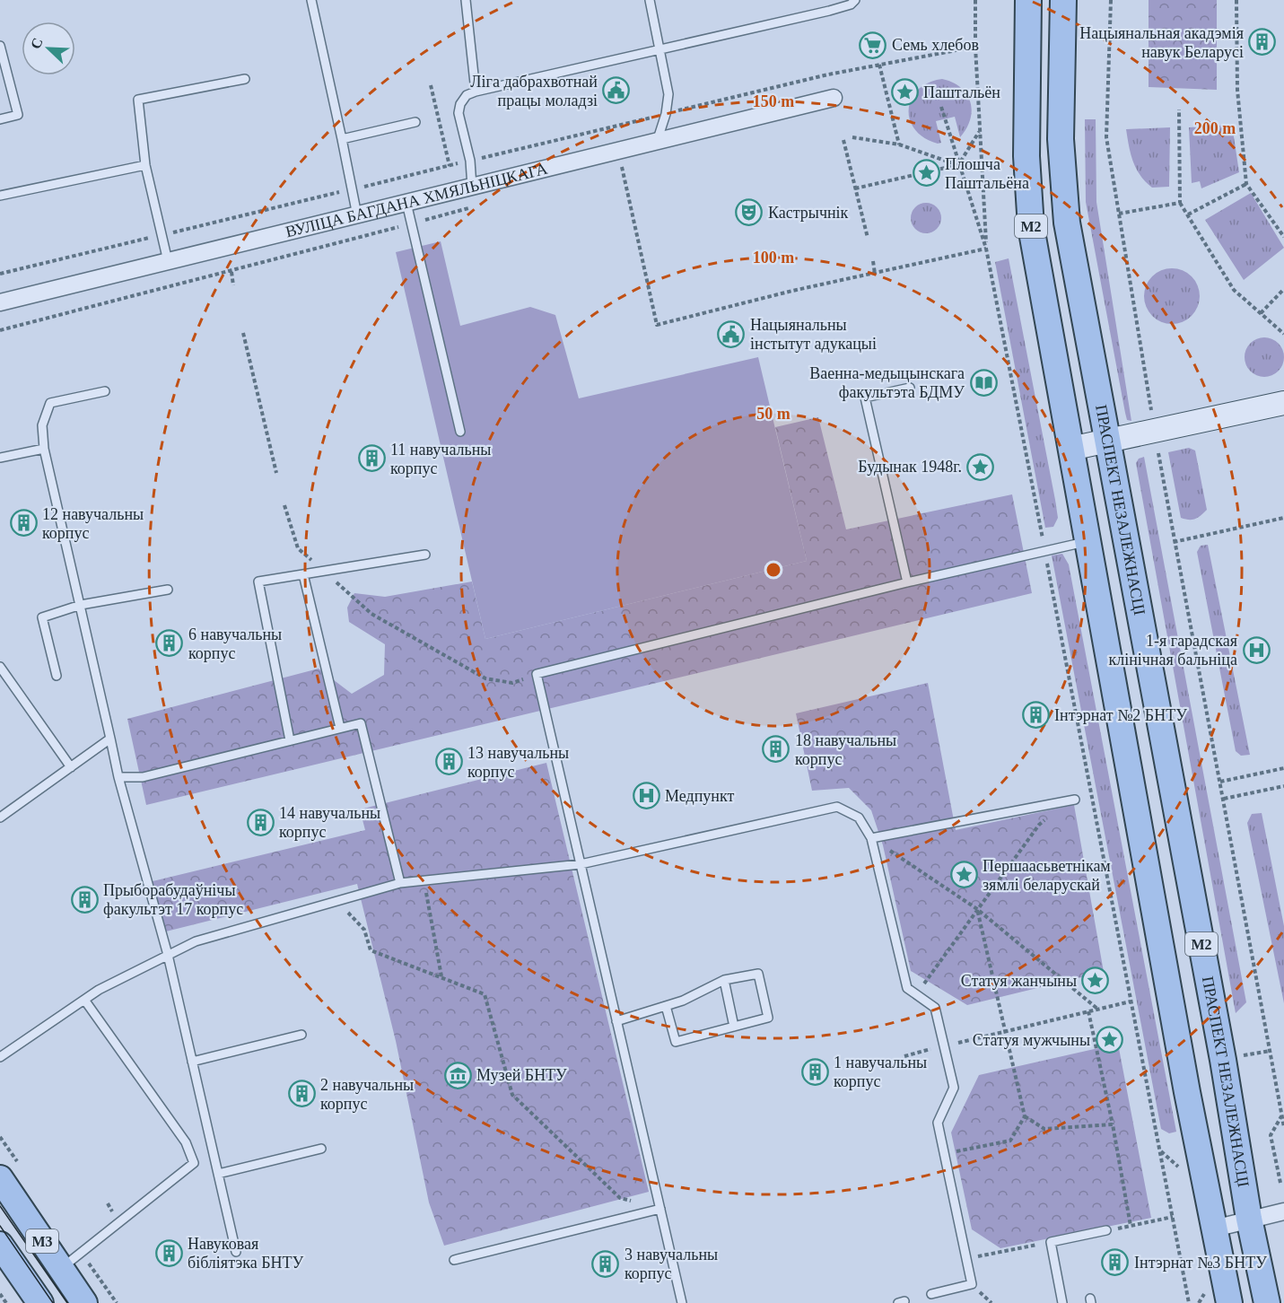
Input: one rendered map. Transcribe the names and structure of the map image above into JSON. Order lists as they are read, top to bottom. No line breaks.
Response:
{"streets":{"main road":["М2","ПРАСПЕКТ НЕЗАЛЕЖНАСЦІ","М3"],"street":["ВУЛІЦА БАГДАНА ХМЯЛЬНІЦКАГА"]},"places":{"building":["Нацыянальная акадэмія навук Беларусі","11 навучальны корпус","12 навучальны корпус","6 навучальны корпус","Інтэрнат №2 БНТУ","18 навучальны корпус","13 навучальны корпус","14 навучальны корпус","Прыборабудаўнічы факультэт 17 корпус","1 навучальны корпус","2 навучальны корпус","Навуковая бібліятэка БНТУ","Інтэрнат №3 БНТУ","3 навучальны корпус"],"supermarket":["Семь хлебов"],"public building":["Ліга дабрахвотнай працы моладзі","Нацыянальны інстытут адукацыі"],"place":["Паштальён","Плошча Паштальёна","Будынак 1948г.","Першаасьветнікам зямлі беларускай","Статуя жанчыны","Статуя мужчыны"],"theatre":["Кастрычнік"],"library":["Ваенна-медыцынскага факультэта БДМУ"],"hospital":["1-я гарадская клінічная бальніца","Медпункт"],"museum":["Музей БНТУ"]},"north":"top left","rings":["150 m","200 m","100 m","50 m"]}
